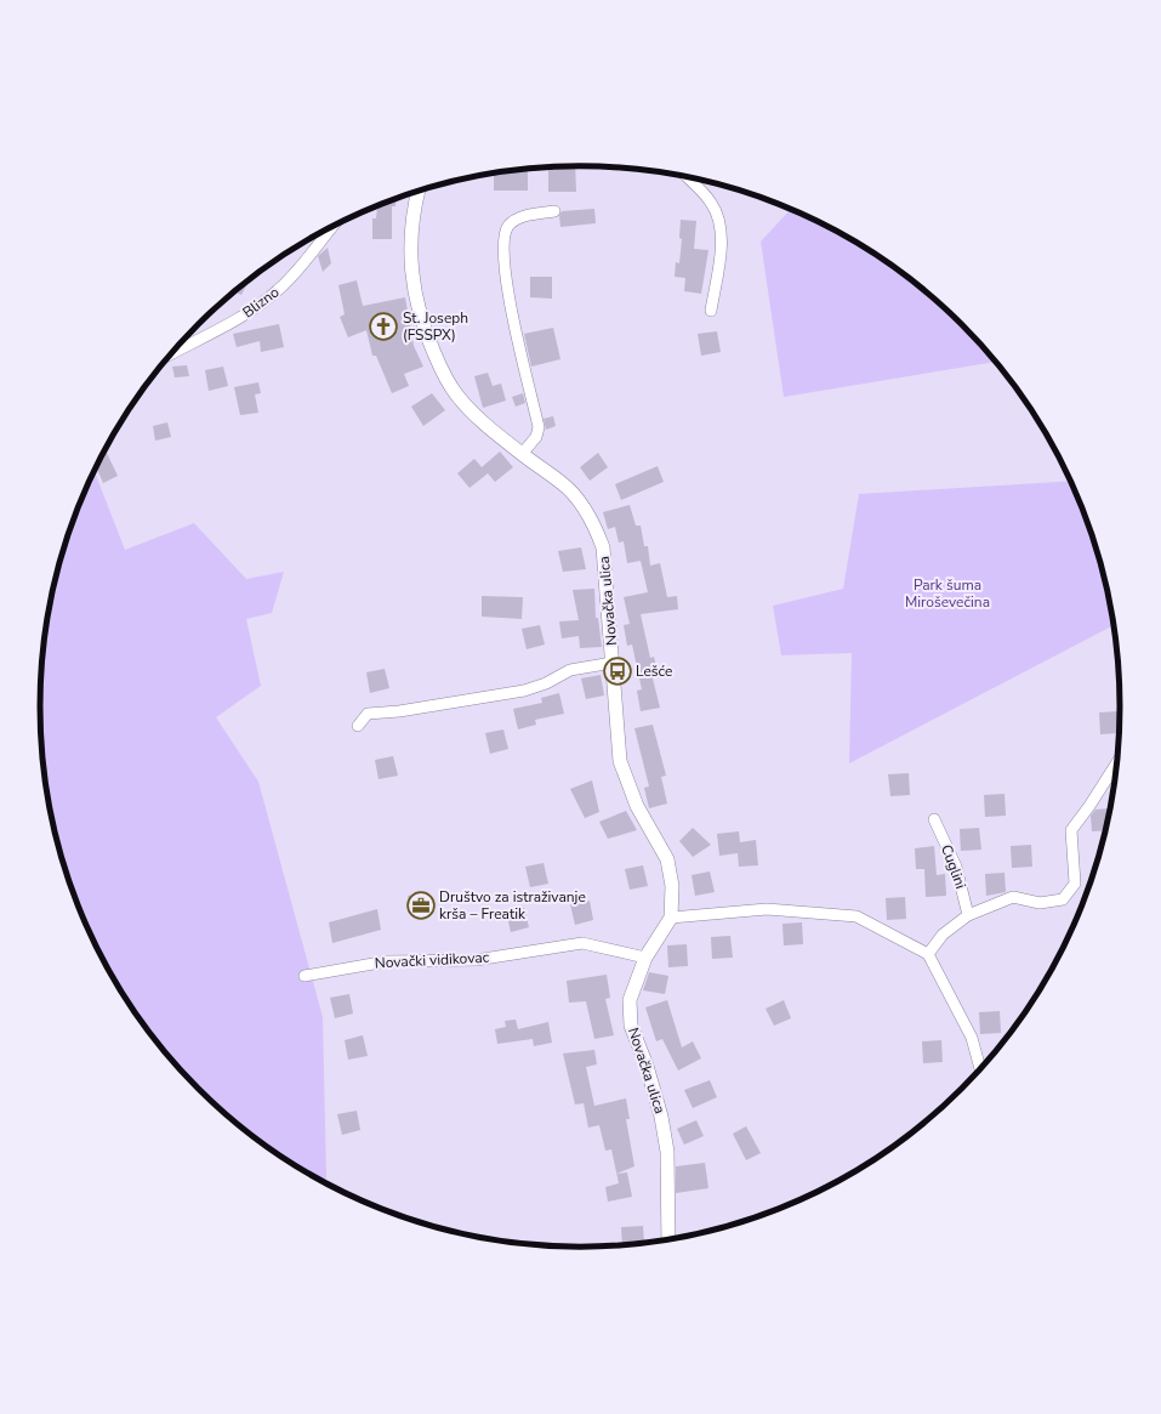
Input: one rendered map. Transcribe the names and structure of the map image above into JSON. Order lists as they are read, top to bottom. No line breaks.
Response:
{"streets":{"street":["Blizno","Novačka ulica","Cuglini","Novački vidikovac"]},"crossings":[["Novačka ulica","Novački vidikovac"]],"parks":["Park šuma Miroševečina"],"places":{"church":["St. Joseph (FSSPX)"],"bus stop":["Lešće"],"office":["Društvo za istraživanje krša – Freatik"]}}
